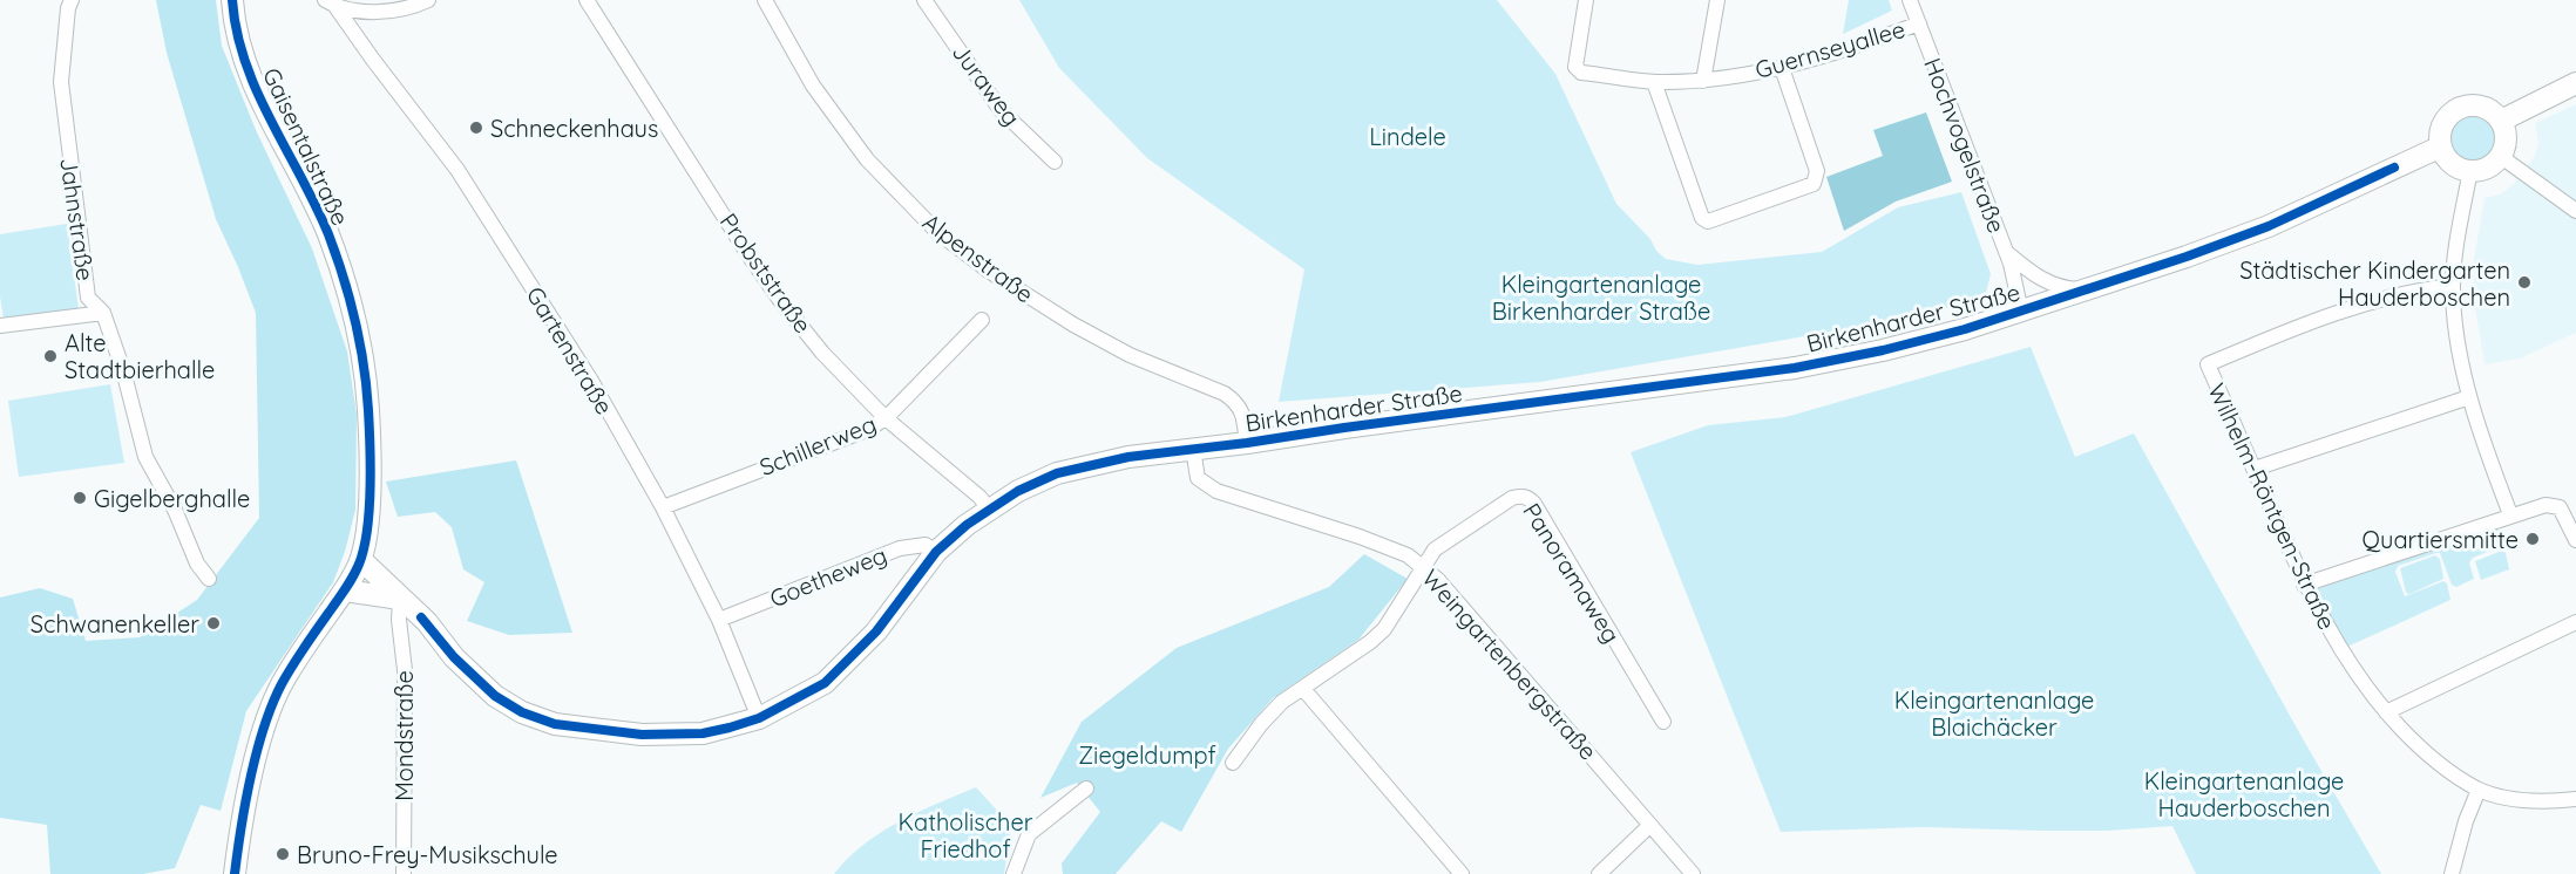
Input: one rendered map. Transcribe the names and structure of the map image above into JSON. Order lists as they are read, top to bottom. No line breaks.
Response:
{"streets":{"main road":["Gaisentalstraße","Birkenharder Straße"],"street":["Guernseyallee","Juraweg","Hochvogelstraße","Jahnstraße","Alpenstraße","Probststraße","Gartenstraße","Schillerweg","Wilhelm-Röntgen-Straße","Panoramaweg","Goetheweg","Weingartenbergstraße","Mondstraße"]},"crossings":[["Guernseyallee","Hochvogelstraße"],["Hochvogelstraße","Birkenharder Straße"],["Gaisentalstraße","Birkenharder Straße"],["Alpenstraße","Birkenharder Straße"],["Probststraße","Birkenharder Straße"],["Probststraße","Schillerweg"],["Birkenharder Straße","Gartenstraße"],["Birkenharder Straße","Goetheweg"],["Birkenharder Straße","Weingartenbergstraße"],["Birkenharder Straße","Mondstraße"],["Gartenstraße","Schillerweg"],["Gartenstraße","Goetheweg"],["Panoramaweg","Weingartenbergstraße"]],"parks":["Lindele","Kleingartenanlage Birkenharder Straße","Kleingartenanlage Blaichäcker","Ziegeldumpf","Kleingartenanlage Hauderboschen","Katholischer Friedhof"],"places":["Schneckenhaus","Städtischer Kindergarten Hauderboschen","Alte Stadtbierhalle","Gigelberghalle","Quartiersmitte","Schwanenkeller","Bruno-Frey-Musikschule"]}
